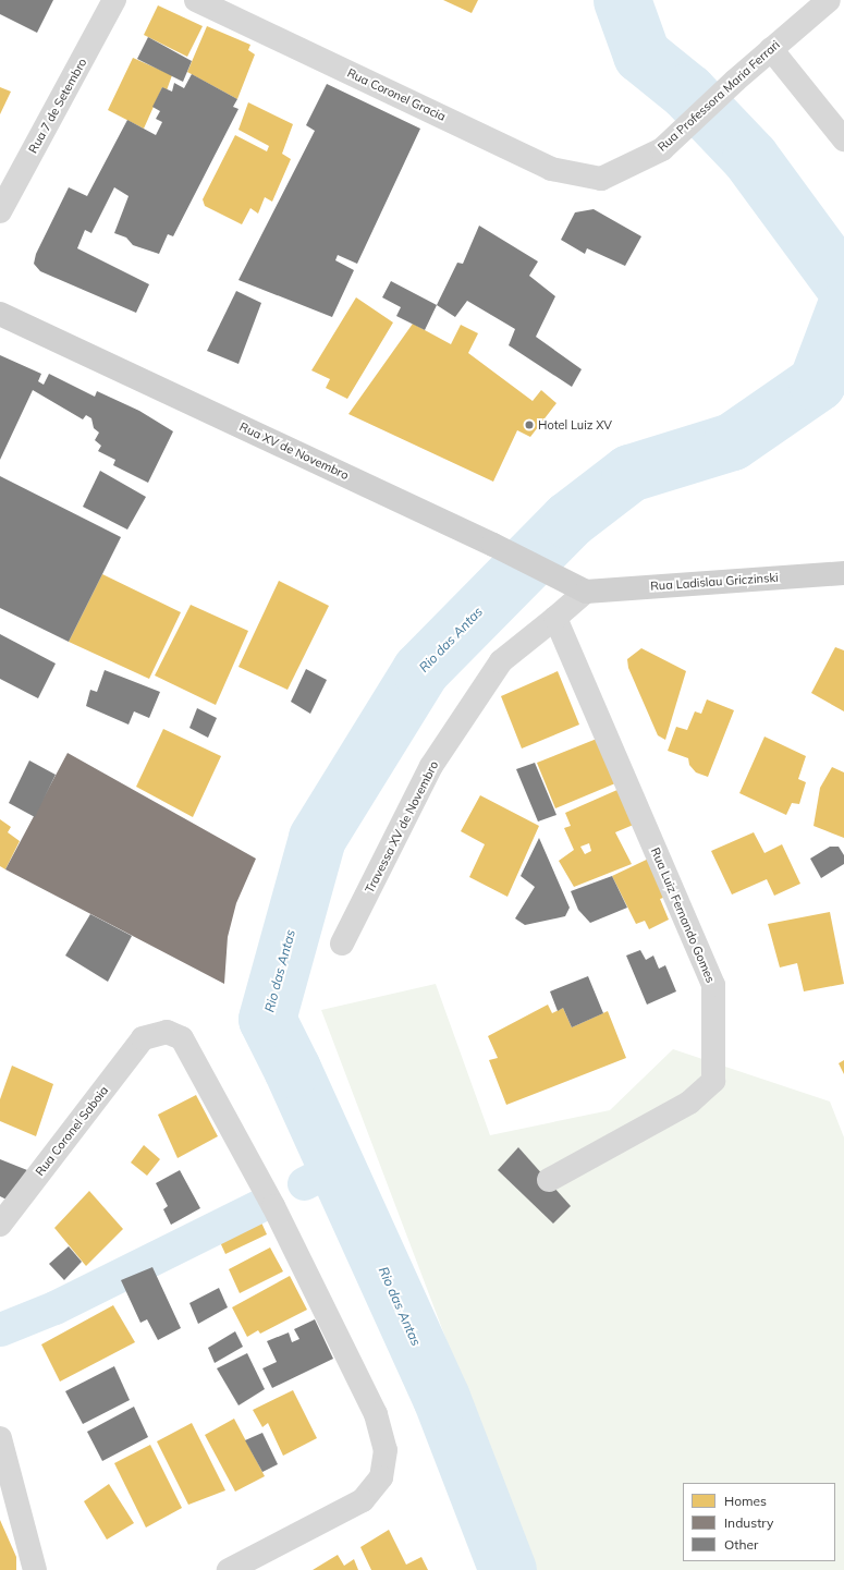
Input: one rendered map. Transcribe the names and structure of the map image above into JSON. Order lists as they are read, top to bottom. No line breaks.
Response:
{"streets":{"main road":["Rua XV de Novembro","Rua Ladislau Griczinski"],"street":["Rua Coronel Gracia","Rua Professora Maria Ferrari","Rua 7 de Setembro","Travessa XV de Novembro","Rua Luiz Fernando Gomes","Rua Coronel Saboia"]},"crossings":[["Rua Coronel Gracia","Rua Professora Maria Ferrari"],["Rua XV de Novembro","Rua Ladislau Griczinski"],["Travessa XV de Novembro","Rua Luiz Fernando Gomes"]],"water":["Rio das Antas"],"places":["Hotel Luiz XV"],"legend":["Homes","Industry","Other"]}
